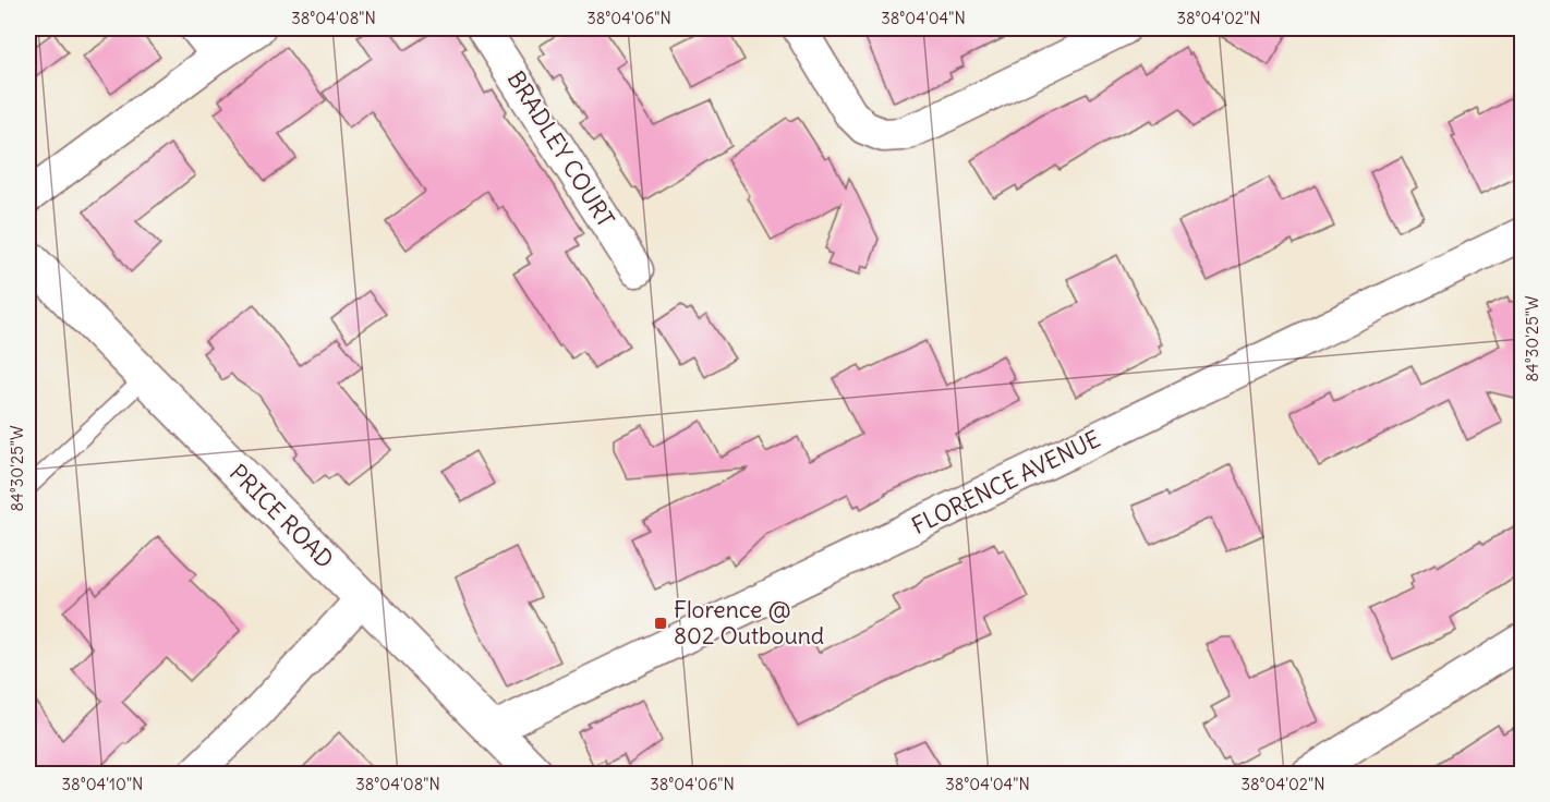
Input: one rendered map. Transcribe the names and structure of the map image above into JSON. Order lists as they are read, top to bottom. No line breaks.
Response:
{"streets":{"street":["BRADLEY COURT","FLORENCE AVENUE","PRICE ROAD"]},"crossings":[["FLORENCE AVENUE","PRICE ROAD"]],"places":{"transit":["Florence @ 802 Outbound"]},"coordinates":["38°04'08\"N","38°04'06\"N","38°04'04\"N","38°04'02\"N","84°30'25\"W","38°04'10\"N"]}
